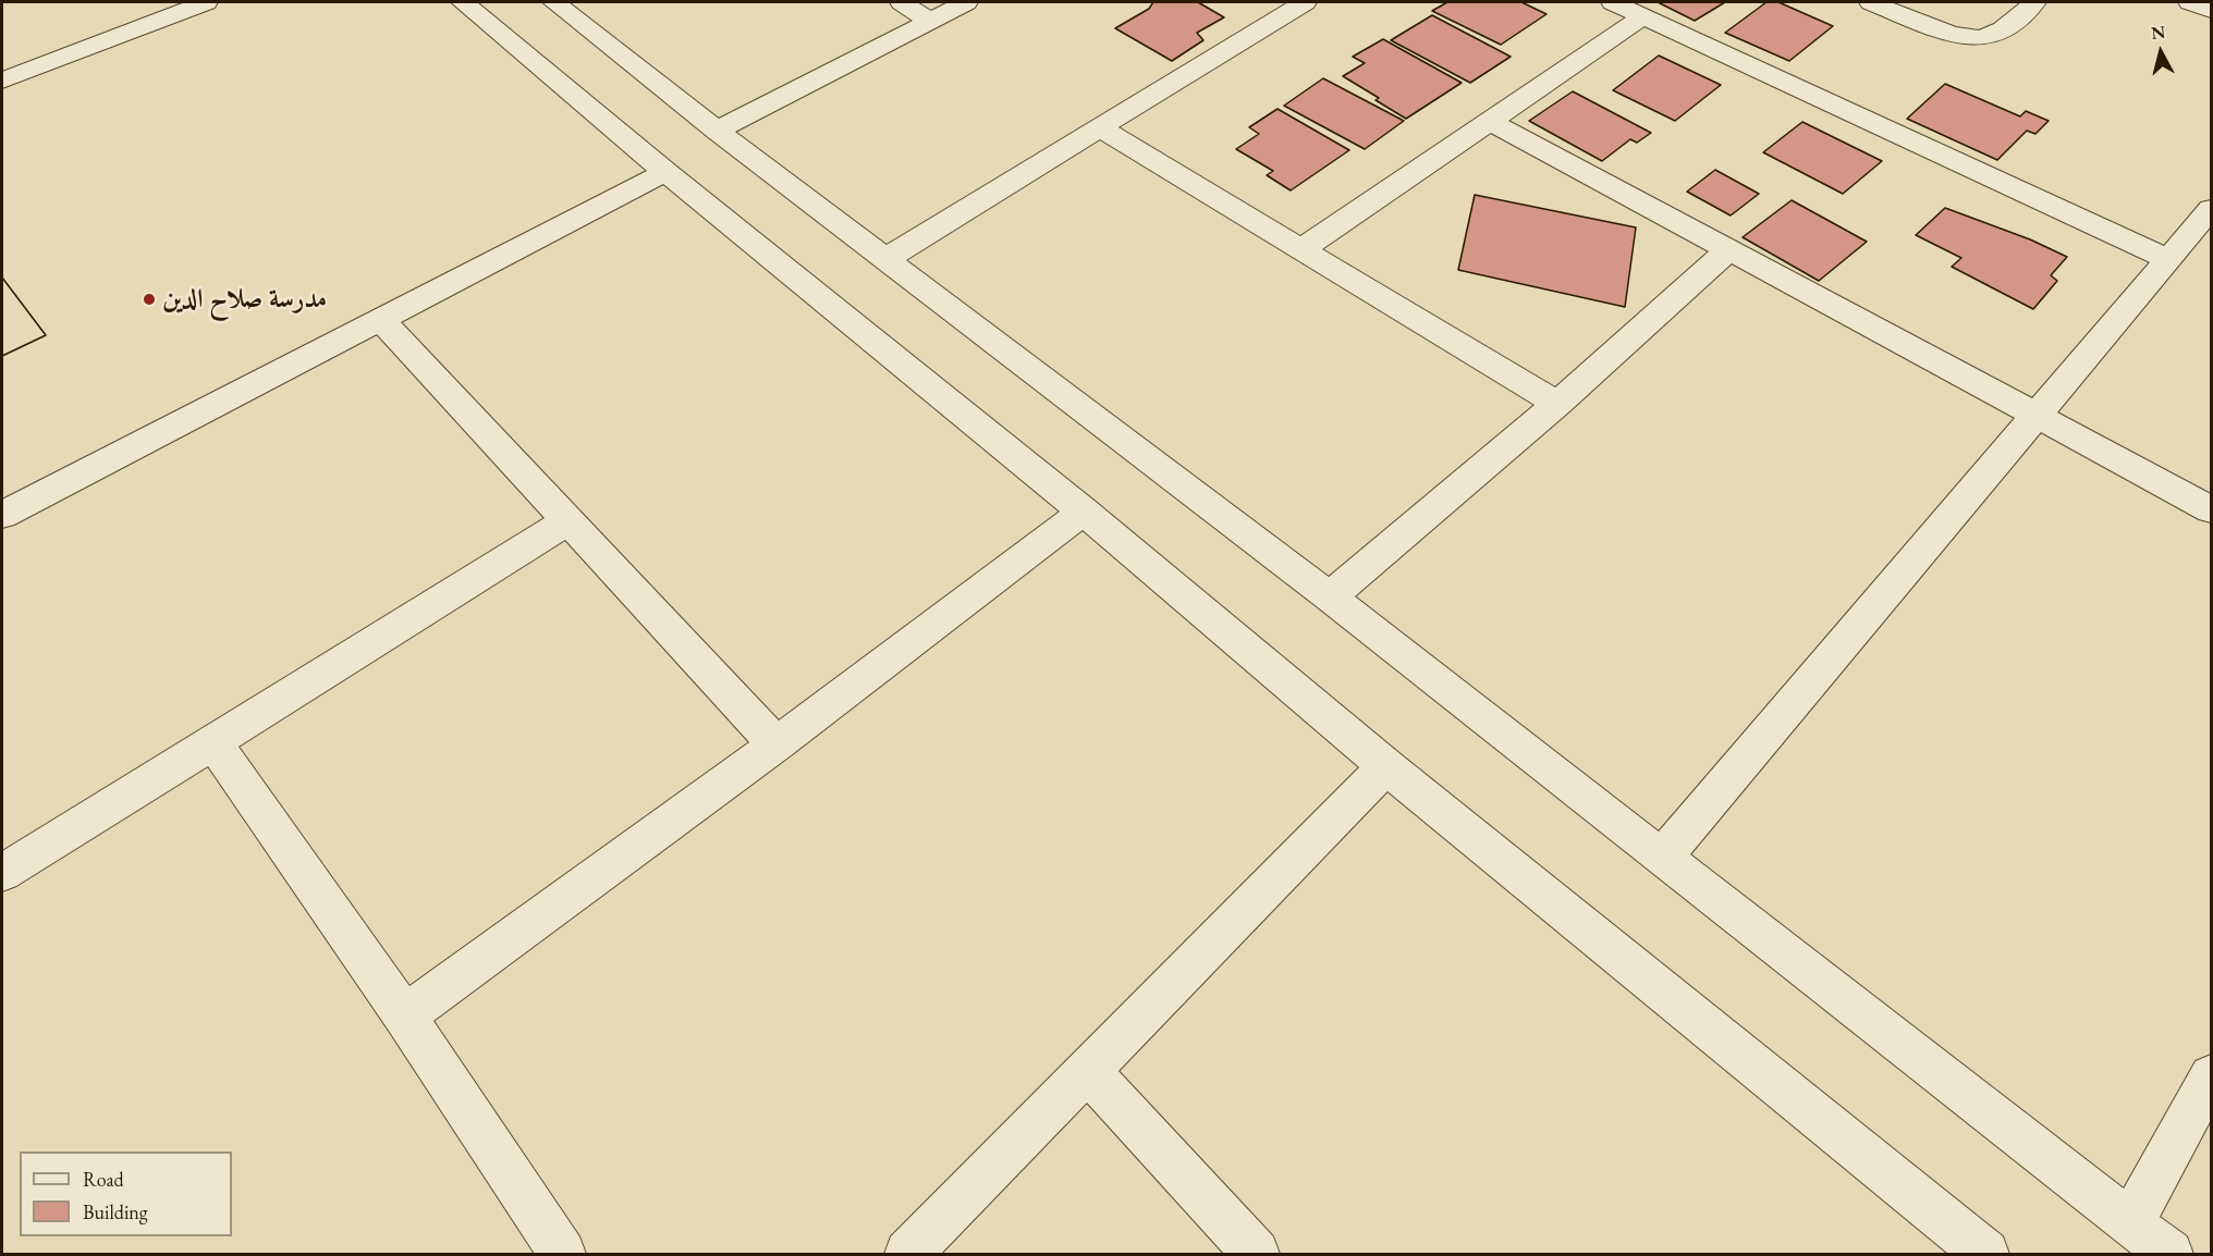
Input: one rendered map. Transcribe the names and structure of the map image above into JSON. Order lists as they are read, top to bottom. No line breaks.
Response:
{"places":["مدرسة صلاح الدين"],"legend":["Road","Building"],"north":"top"}
